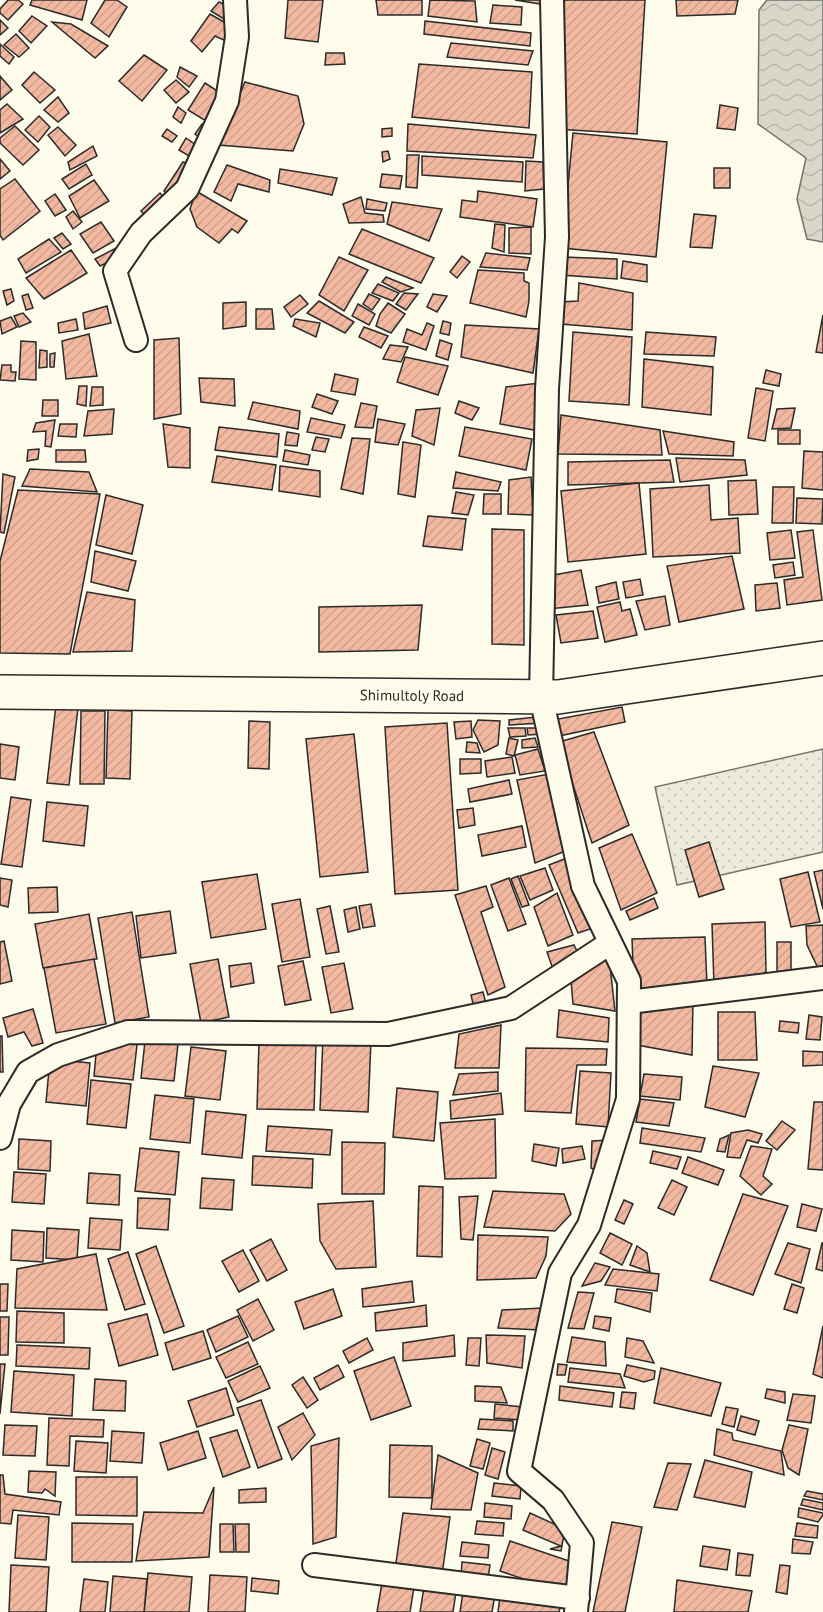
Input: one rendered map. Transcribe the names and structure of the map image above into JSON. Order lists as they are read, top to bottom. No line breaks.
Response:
{"streets":{"main road":["Shimultoly Road"]}}
